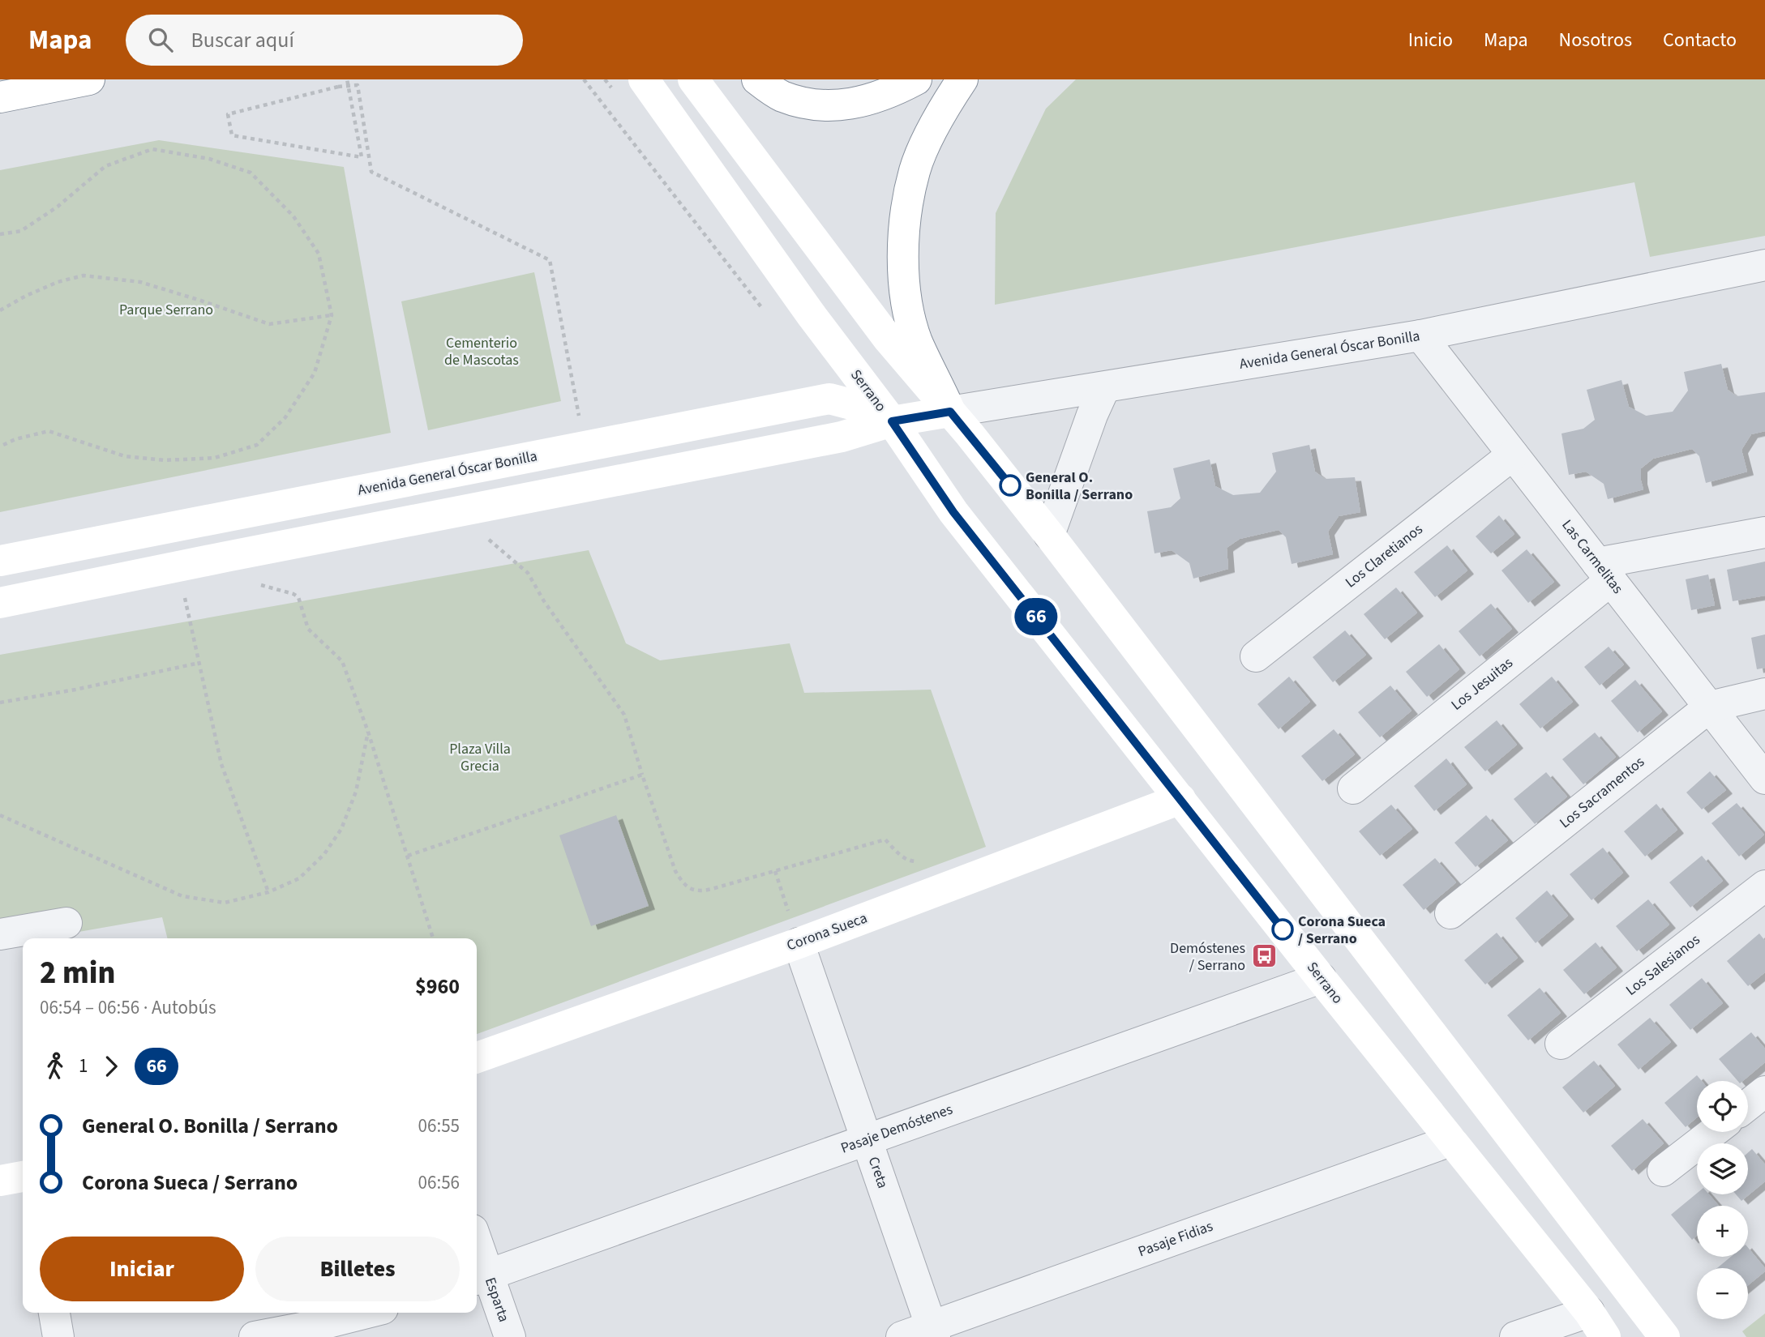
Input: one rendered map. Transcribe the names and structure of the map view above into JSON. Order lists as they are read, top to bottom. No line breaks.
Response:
{"streets":{"main road":["Avenida General Óscar Bonilla","Serrano","Corona Sueca"],"street":["Los Claretianos","Las Carmelitas","Los Jesuitas","Los Sacramentos","Los Salesianos","Pasaje Demóstenes","Creta","Pasaje Fidias","Esparta"]},"crossings":[["Avenida General Óscar Bonilla","Serrano"],["Avenida General Óscar Bonilla","Las Carmelitas"],["Serrano","Corona Sueca"],["Serrano","Pasaje Demóstenes"],["Serrano","Pasaje Fidias"],["Los Claretianos","Las Carmelitas"],["Las Carmelitas","Los Jesuitas"],["Las Carmelitas","Los Sacramentos"],["Corona Sueca","Creta"],["Pasaje Demóstenes","Creta"],["Pasaje Demóstenes","Esparta"],["Creta","Pasaje Fidias"]],"parks":["Parque Serrano","Cementerio de Mascotas","Plaza Villa Grecia"],"places":{"other":["General O. Bonilla / Serrano","Corona Sueca / Serrano"],"bus stop":["Demóstenes / Serrano"]},"lines":["bus line 66"],"page":{"header":"Mapa","search":"Buscar aquí","nav":["Inicio","Mapa","Nosotros","Contacto"],"on_map":"66","heading":["2 min","06:54 – 06:56 · Autobús","$960"],"legs":["1","66"],"map_buttons":["+","−"],"list":[{"name":"General O. Bonilla / Serrano","value":"06:55"},{"name":"Corona Sueca / Serrano","value":"06:56"}],"buttons":["Iniciar","Billetes"]}}
